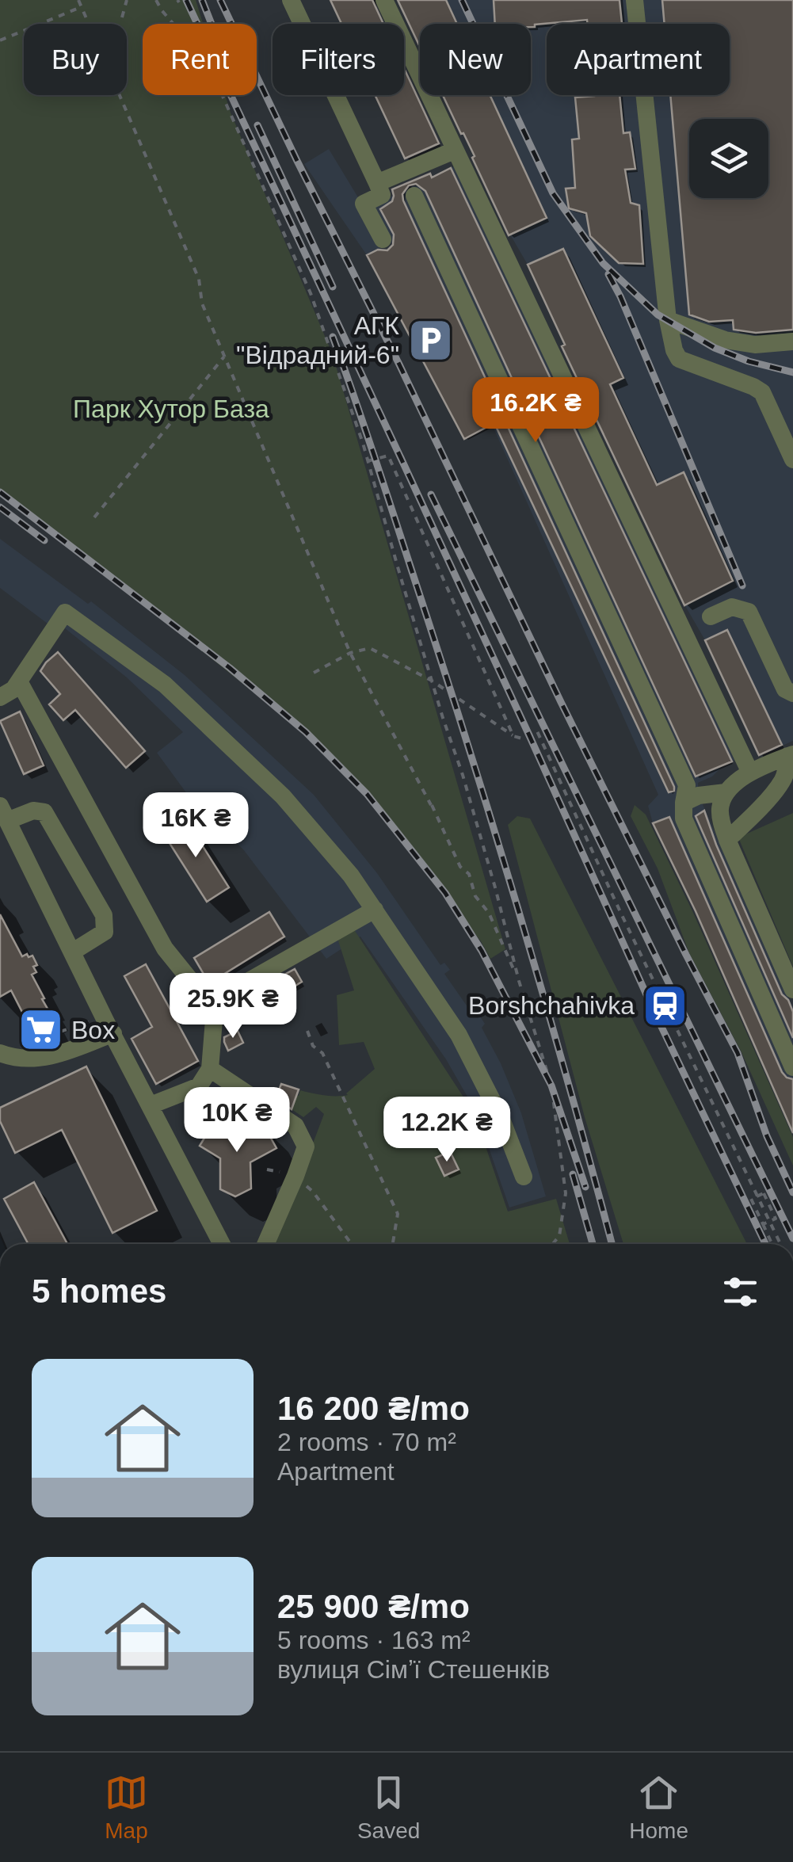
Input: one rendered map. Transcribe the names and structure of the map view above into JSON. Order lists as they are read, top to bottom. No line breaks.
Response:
{"parks":["Парк Хутор База"],"places":{"parking":["АГК \"Відрадний-6\""],"station":["Borshchahivka"],"supermarket":["Box"]},"page":{"chip":["Buy","Rent","Filters","New","Apartment"],"price":["16.2K ₴","16K ₴","25.9K ₴","10K ₴","12.2K ₴"],"heading":"5 homes","list":[{"name":"16 200 ₴/mo","note":"2 rooms · 70 m² · Apartment"},{"name":"25 900 ₴/mo","note":"5 rooms · 163 m² · вулиця Сімʼї Стешенків"}],"tabs":["Map","Saved","Home"]}}
